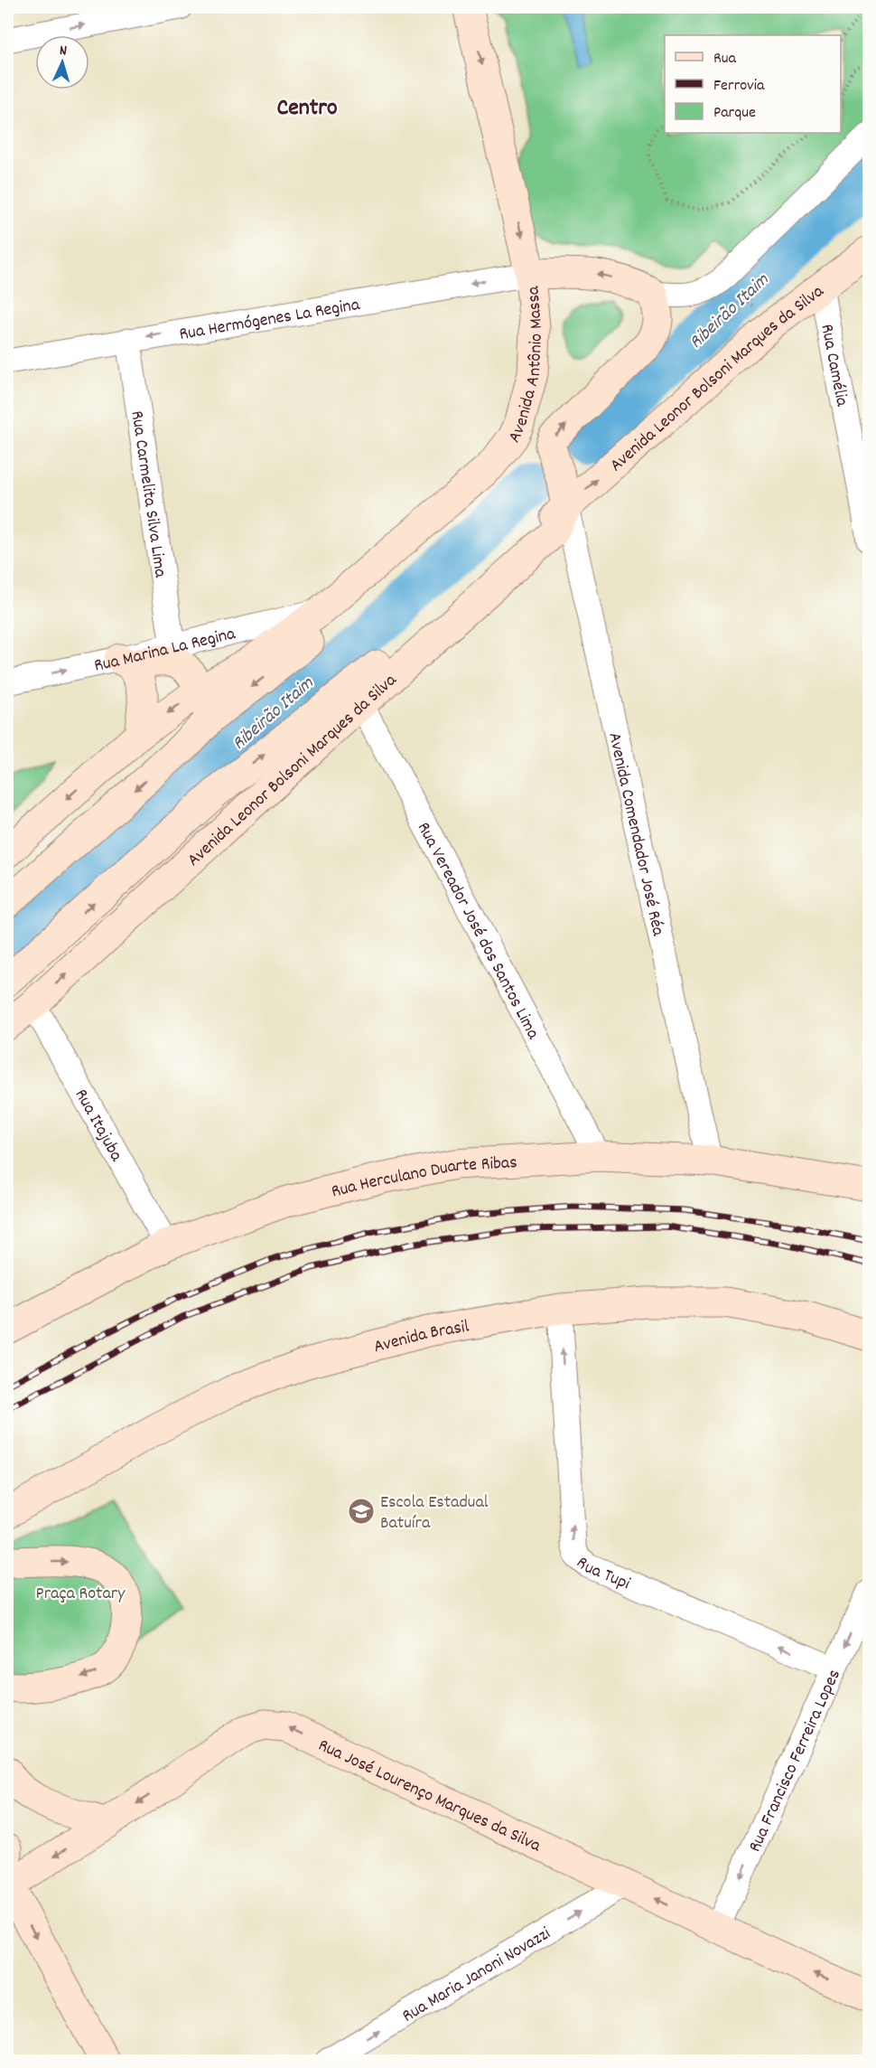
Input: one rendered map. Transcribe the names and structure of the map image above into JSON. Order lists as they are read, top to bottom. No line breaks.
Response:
{"streets":{"main road":["Avenida Antônio Massa","Avenida Leonor Bolsoni Marques da Silva","Rua Herculano Duarte Ribas","Avenida Brasil","Rua José Lourenço Marques da Silva"],"street":["Rua Hermógenes La Regina","Rua Camélia","Rua Carmelita Silva Lima","Rua Marina La Regina","Avenida Comendador José Réa","Rua Vereador José dos Santos Lima","Rua Itajuba","Rua Tupi","Rua Francisco Ferreira Lopes","Rua Maria Janoni Novazzi"]},"crossings":[["Rua Hermógenes La Regina","Avenida Antônio Massa"],["Rua Hermógenes La Regina","Rua Carmelita Silva Lima"],["Avenida Antônio Massa","Rua Marina La Regina"],["Rua Camélia","Avenida Leonor Bolsoni Marques da Silva"],["Avenida Leonor Bolsoni Marques da Silva","Avenida Comendador José Réa"],["Avenida Leonor Bolsoni Marques da Silva","Rua Vereador José dos Santos Lima"],["Avenida Leonor Bolsoni Marques da Silva","Rua Itajuba"],["Rua Carmelita Silva Lima","Rua Marina La Regina"],["Avenida Comendador José Réa","Rua Herculano Duarte Ribas"],["Rua Vereador José dos Santos Lima","Rua Herculano Duarte Ribas"],["Rua Itajuba","Rua Herculano Duarte Ribas"],["Avenida Brasil","Rua Tupi"],["Rua Tupi","Rua Francisco Ferreira Lopes"],["Rua Francisco Ferreira Lopes","Rua José Lourenço Marques da Silva"],["Rua José Lourenço Marques da Silva","Rua Maria Janoni Novazzi"]],"one_way":["Rua Hermógenes La Regina","Avenida Antônio Massa","Rua Marina La Regina","Rua Tupi","Rua Francisco Ferreira Lopes","Rua José Lourenço Marques da Silva","Rua Maria Janoni Novazzi"],"districts":["Centro"],"water":["Ribeirão Itaim"],"parks":["Praça Rotary"],"places":{"school or university":["Escola Estadual Batuíra"]},"legend":["Rua","Ferrovia","Parque"],"north":"top"}
